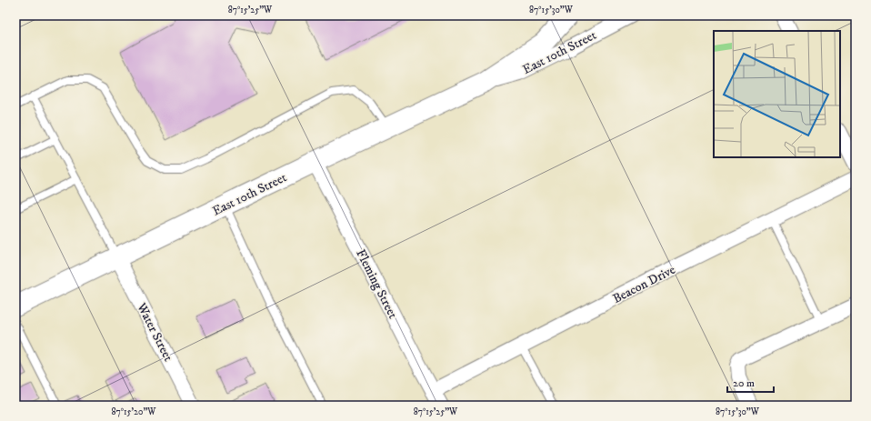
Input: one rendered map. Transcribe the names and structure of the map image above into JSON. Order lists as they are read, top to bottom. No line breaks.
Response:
{"streets":{"main road":["East 10th Street"],"street":["Fleming Street","Beacon Drive","Water Street"]},"crossings":[["East 10th Street","Fleming Street"],["East 10th Street","Water Street"],["Fleming Street","Beacon Drive"]],"scale_bar":"20 m","coordinates":["87°15'25\"W","87°15'30\"W","87°15'20\"W"]}
